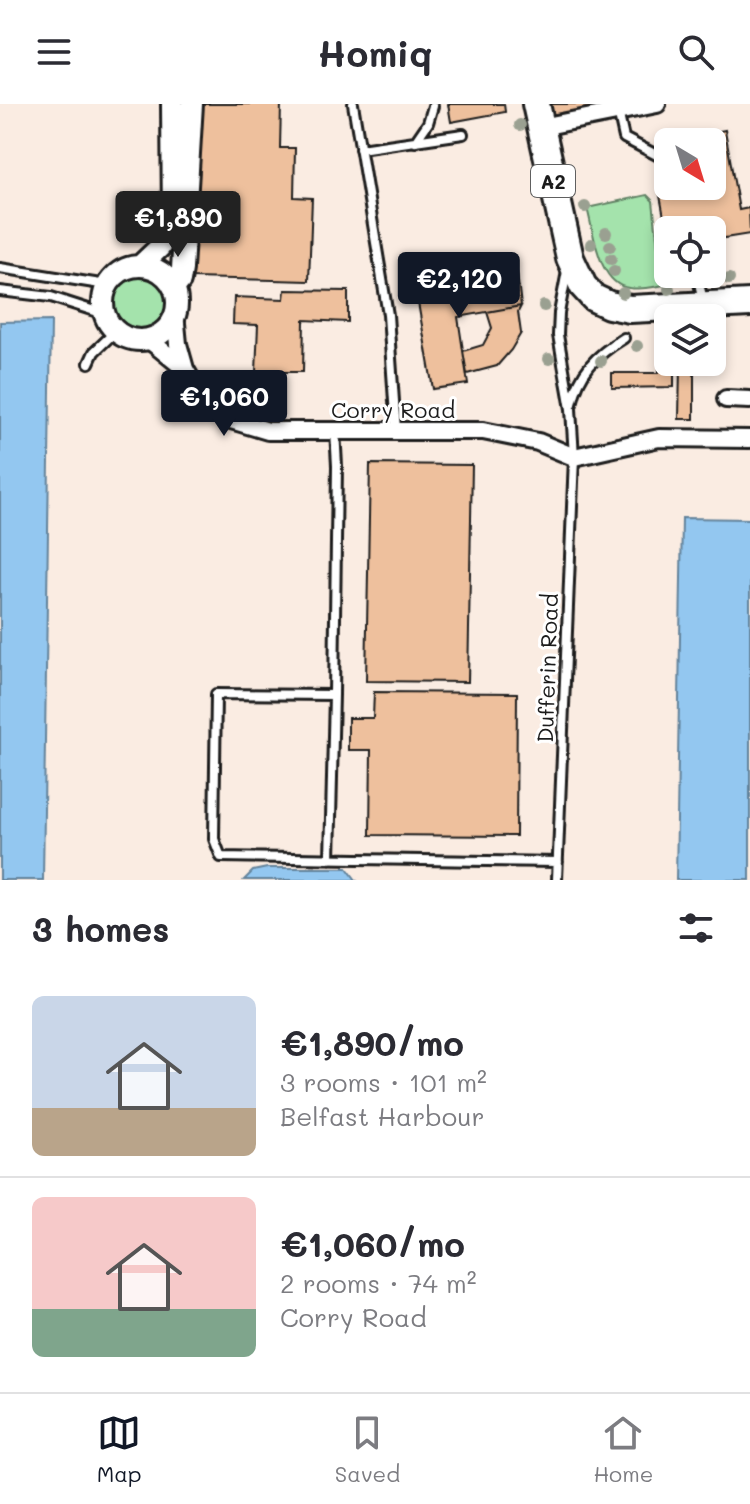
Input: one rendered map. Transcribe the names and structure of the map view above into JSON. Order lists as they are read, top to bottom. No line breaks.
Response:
{"streets":{"main road":["A2"],"street":["Corry Road"],"lane":["Dufferin Road"]},"crossings":[["Corry Road","Dufferin Road"]],"north":"bottom right","page":{"header":"Homiq","price":["€1,890","€2,120","€1,060"],"heading":"3 homes","list":[{"name":"€1,890/mo","note":"3 rooms · 101 m² · Belfast Harbour"},{"name":"€1,060/mo","note":"2 rooms · 74 m² · Corry Road"}],"tabs":["Map","Saved","Home"]}}
